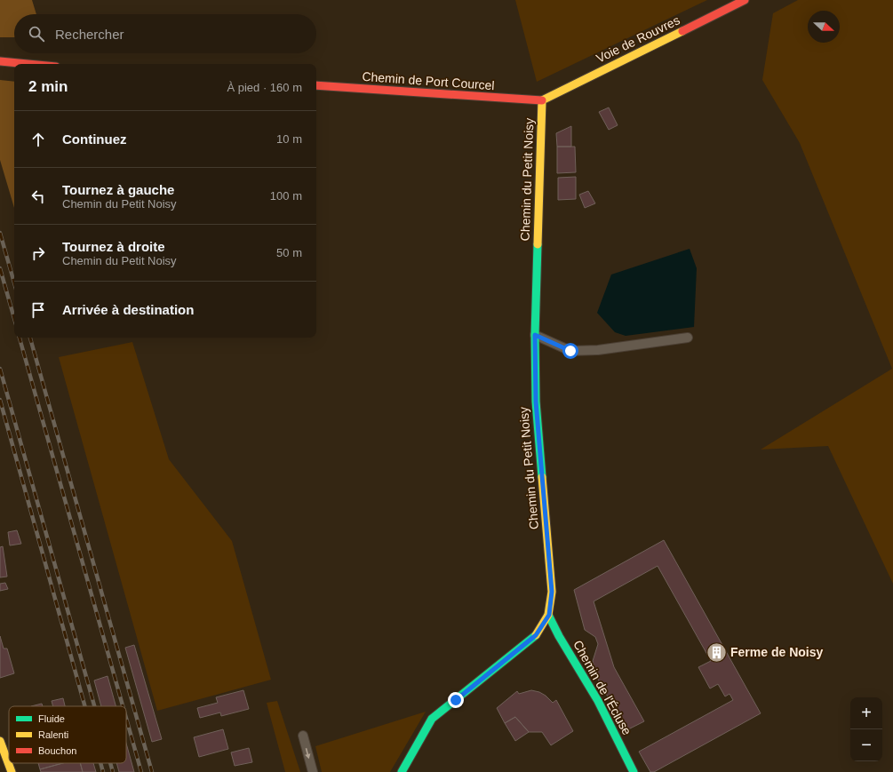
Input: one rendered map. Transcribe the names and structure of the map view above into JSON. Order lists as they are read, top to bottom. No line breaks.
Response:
{"streets":{"street":["Voie de Rouvres","Chemin de Port Courcel","Chemin du Petit Noisy","Chemin de l'Écluse"]},"crossings":[["Voie de Rouvres","Chemin de Port Courcel"],["Voie de Rouvres","Chemin du Petit Noisy"],["Chemin de Port Courcel","Chemin du Petit Noisy"],["Chemin du Petit Noisy","Chemin de l'Écluse"]],"places":{"building":["Ferme de Noisy"]},"legend":["Fluide","Ralenti","Bouchon"],"north":"right","page":{"search":"Rechercher","heading":["2 min","À pied · 160 m"],"list":[["Continuez","10 m"],["Tournez à gauche","Chemin du Petit Noisy","100 m"],["Tournez à droite","Chemin du Petit Noisy","50 m"],"Arrivée à destination"],"map_buttons":["+","−"]}}
